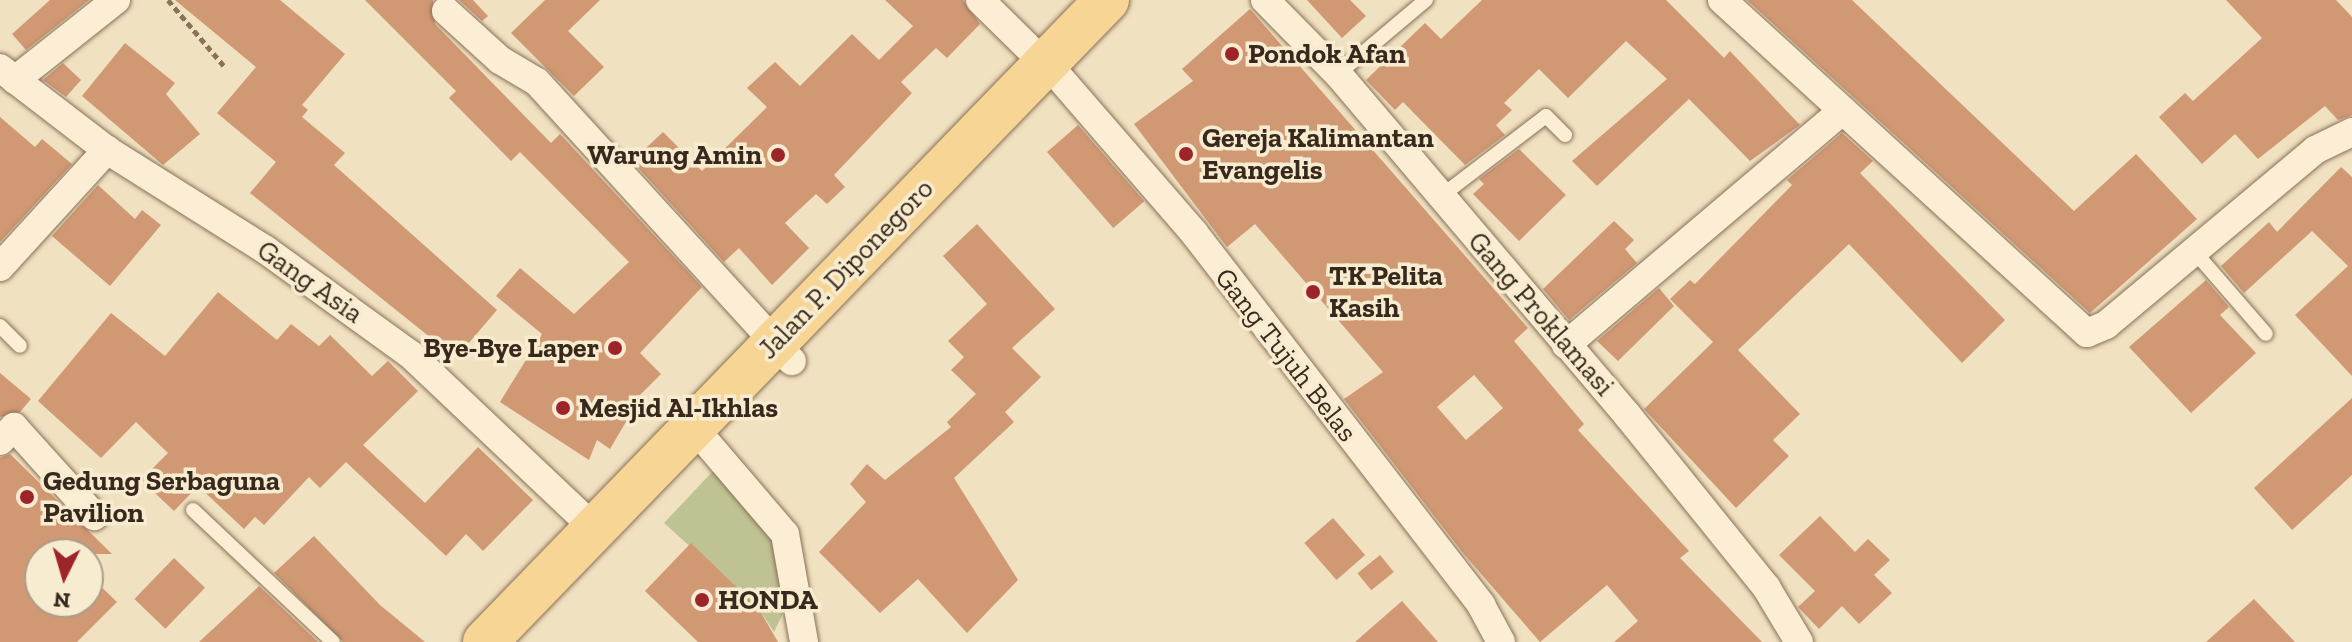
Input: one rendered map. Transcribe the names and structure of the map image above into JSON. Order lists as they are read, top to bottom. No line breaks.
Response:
{"streets":{"main road":["Jalan P. Diponegoro"],"street":["Gang Asia","Gang Proklamasi","Gang Tujuh Belas"]},"crossings":[["Jalan P. Diponegoro","Gang Asia"],["Jalan P. Diponegoro","Gang Tujuh Belas"]],"places":["Pondok Afan","Gereja Kalimantan Evangelis","Warung Amin","TK Pelita Kasih","Bye-Bye Laper","Mesjid Al-Ikhlas","Gedung Serbaguna Pavilion","HONDA"],"north":"bottom"}
